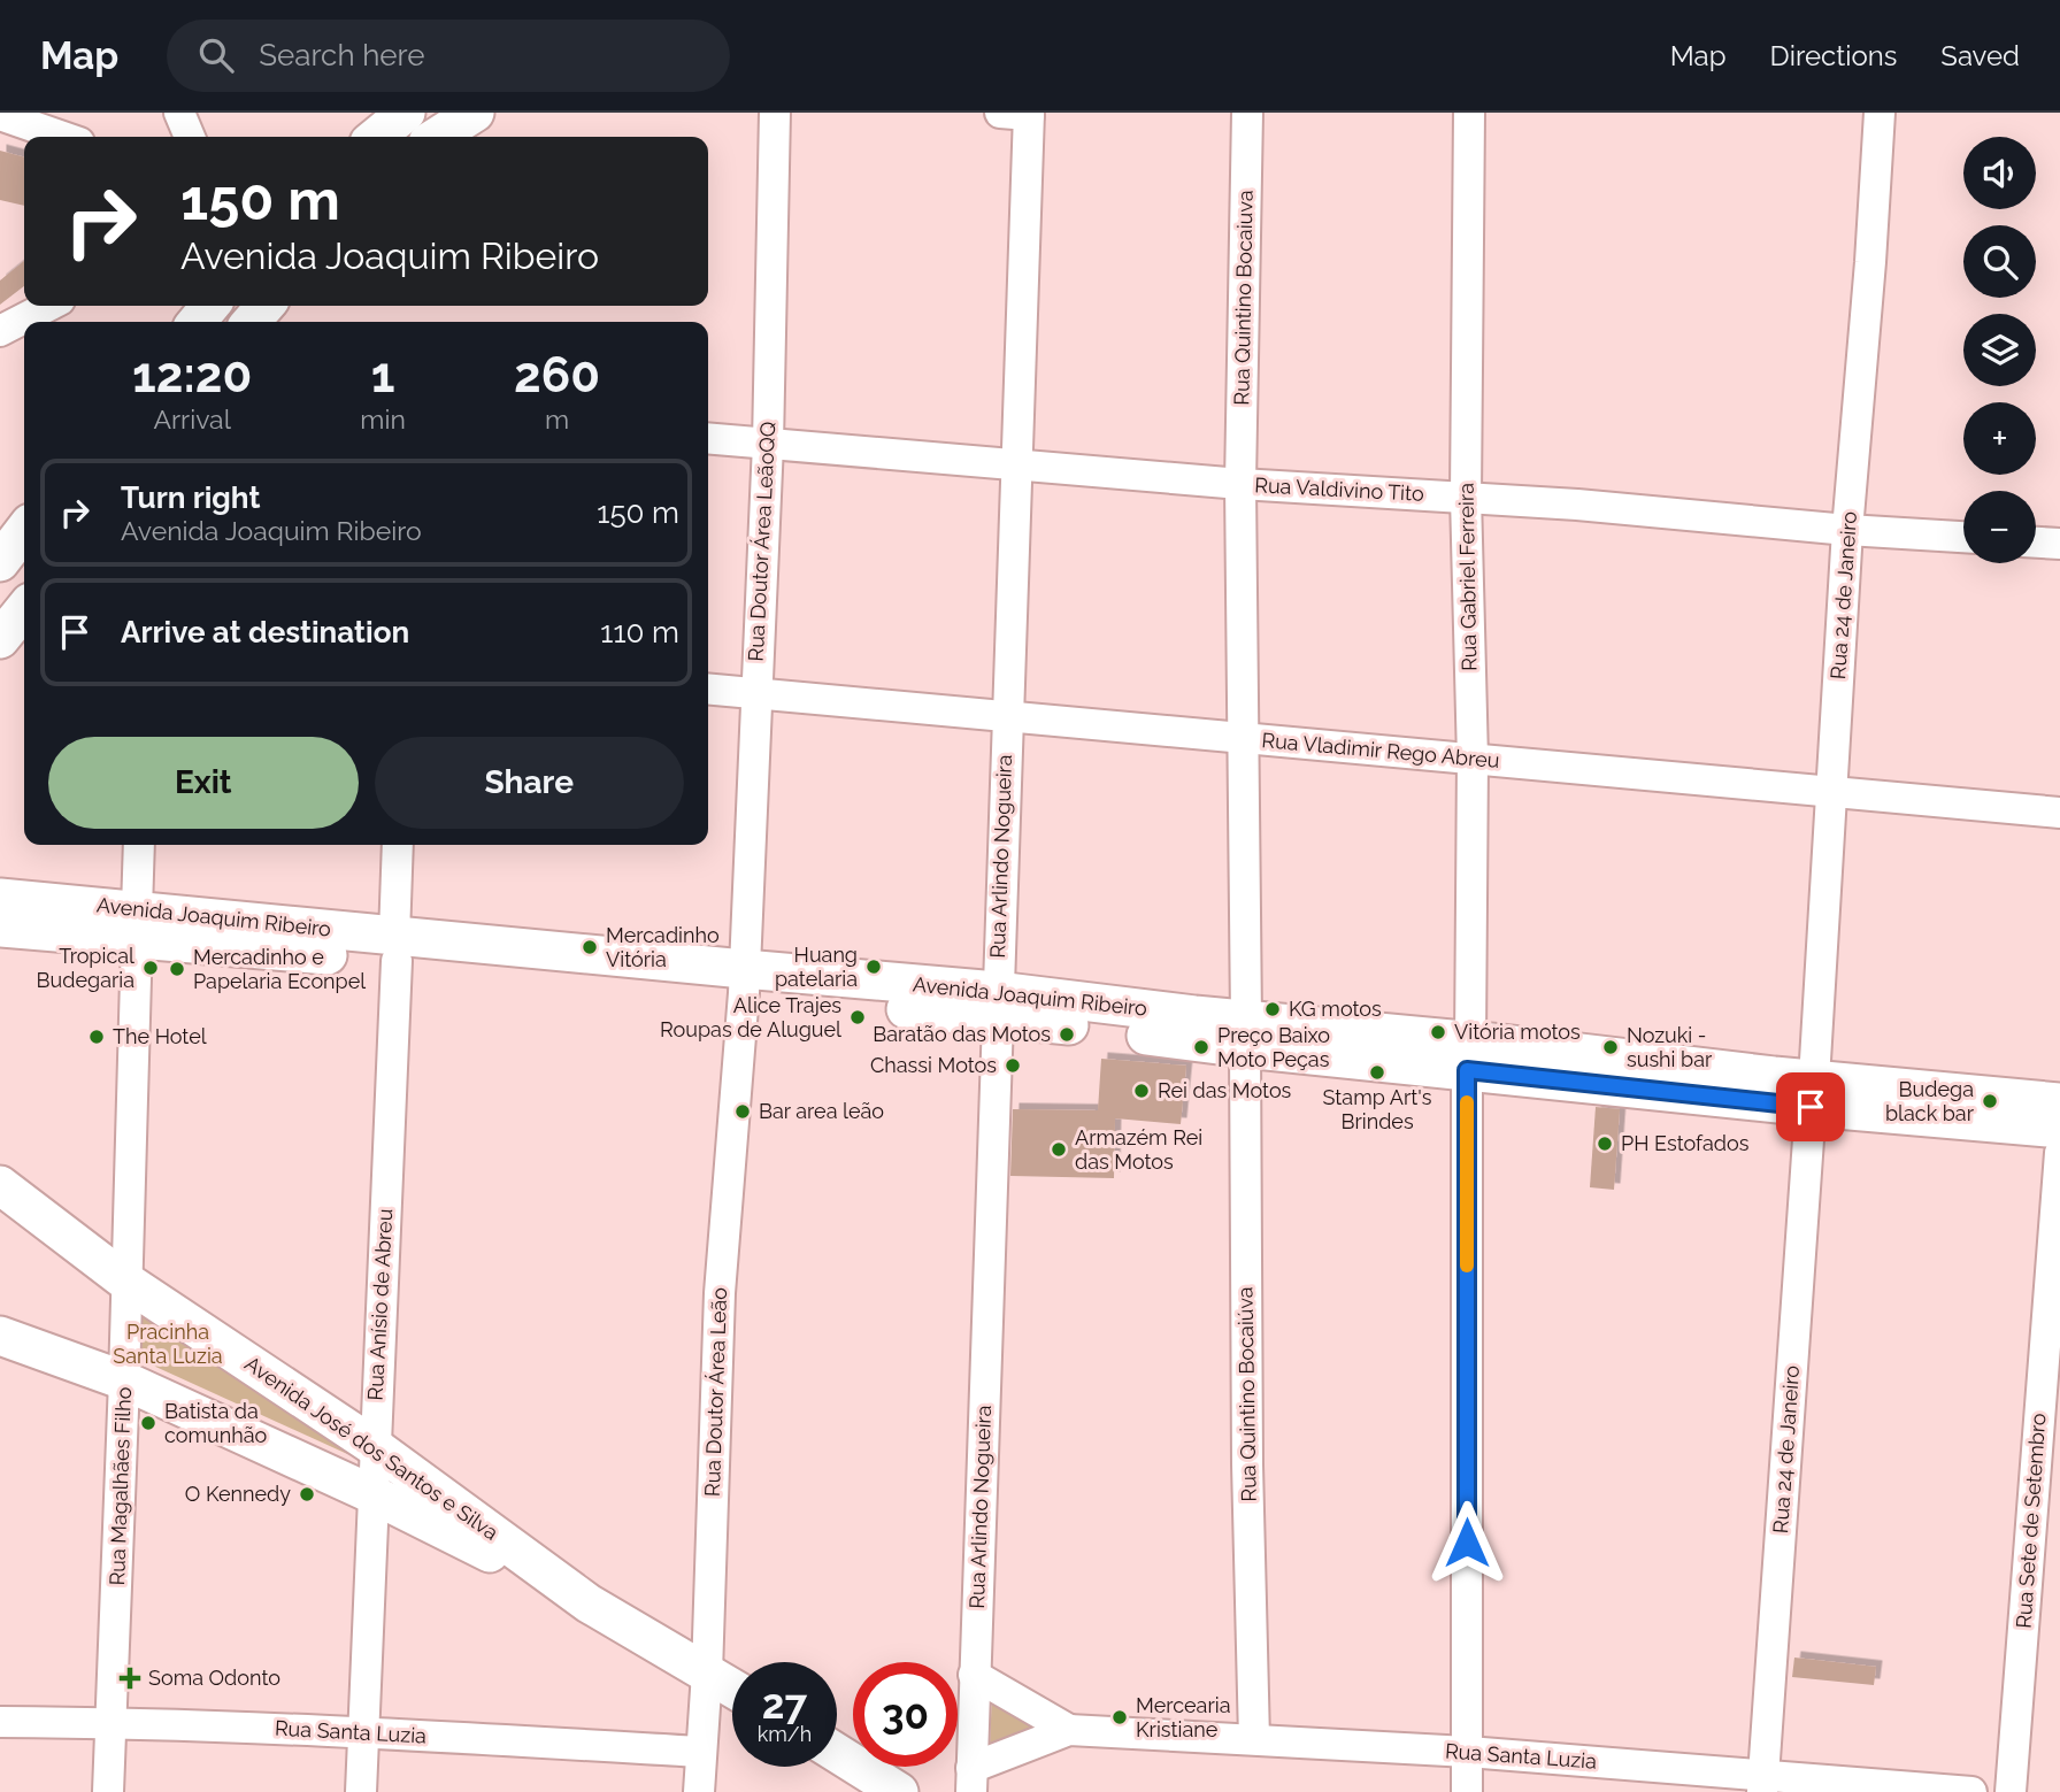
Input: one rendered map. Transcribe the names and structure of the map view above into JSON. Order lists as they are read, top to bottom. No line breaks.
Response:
{"streets":{"main road":["Avenida Joaquim Ribeiro","Avenida José dos Santos e Silva"],"street":["Rua Quintino Bocaiuva","Rua Valdivino Tito","Rua Doutor Área LeãoQQ","Rua Gabriel Ferreira","Rua 24 de Janeiro","Rua Vladimir Rego Abreu","Rua Arlindo Nogueira","Rua Anísio de Abreu","Rua Doutor Área Leão","Rua Quintino Bocaiúva","Rua Magalhães Filho","Rua Sete de Setembro","Rua Santa Luzia"]},"crossings":[["Rua Quintino Bocaiuva","Rua Valdivino Tito"],["Rua Quintino Bocaiuva","Rua Quintino Bocaiúva"],["Rua Valdivino Tito","Rua Doutor Área LeãoQQ"],["Rua Valdivino Tito","Rua Gabriel Ferreira"],["Rua Valdivino Tito","Rua 24 de Janeiro"],["Rua Valdivino Tito","Rua Arlindo Nogueira"],["Rua Valdivino Tito","Rua Quintino Bocaiúva"],["Rua Doutor Área LeãoQQ","Rua Vladimir Rego Abreu"],["Rua Doutor Área LeãoQQ","Avenida Joaquim Ribeiro"],["Rua Doutor Área LeãoQQ","Rua Doutor Área Leão"],["Rua Gabriel Ferreira","Rua Vladimir Rego Abreu"],["Rua Gabriel Ferreira","Avenida Joaquim Ribeiro"],["Rua Gabriel Ferreira","Rua Santa Luzia"],["Rua 24 de Janeiro","Rua Vladimir Rego Abreu"],["Rua 24 de Janeiro","Avenida Joaquim Ribeiro"],["Rua 24 de Janeiro","Rua Santa Luzia"],["Rua Vladimir Rego Abreu","Rua Arlindo Nogueira"],["Rua Vladimir Rego Abreu","Rua Quintino Bocaiúva"],["Rua Arlindo Nogueira","Avenida Joaquim Ribeiro"],["Rua Arlindo Nogueira","Rua Santa Luzia"],["Avenida Joaquim Ribeiro","Rua Anísio de Abreu"],["Avenida Joaquim Ribeiro","Rua Doutor Área Leão"],["Avenida Joaquim Ribeiro","Rua Quintino Bocaiúva"],["Avenida Joaquim Ribeiro","Rua Magalhães Filho"],["Rua Anísio de Abreu","Avenida José dos Santos e Silva"],["Rua Anísio de Abreu","Rua Santa Luzia"],["Rua Doutor Área Leão","Avenida José dos Santos e Silva"],["Rua Doutor Área Leão","Rua Santa Luzia"],["Rua Quintino Bocaiúva","Rua Santa Luzia"],["Avenida José dos Santos e Silva","Rua Magalhães Filho"],["Rua Magalhães Filho","Rua Santa Luzia"]],"parks":["Pracinha Santa Luzia"],"places":{"other":["Mercadinho Vitória","Huang patelaria","Tropical Budegaria","Mercadinho e Papelaria Econpel","KG motos","Alice Trajes Roupas de Aluguel","Vitória motos","Baratão das Motos","The Hotel","Preço Baixo Moto Peças","Nozuki - sushi bar","Chassi Motos","Stamp Art's Brindes","Rei das Motos","Budega black bar","Bar area leão","PH Estofados","Armazém Rei das Motos","Batista da comunhão","O Kennedy","Mercearia Kristiane"],"health":["Soma Odonto"]},"page":{"header":"Map","search":"Search here","nav":["Map","Directions","Saved"],"map_buttons":["+","−"],"turn":["150 m","Avenida Joaquim Ribeiro"],"eta":["12:20","Arrival","1","min","260","m"],"list":[{"name":"Turn right","note":"Avenida Joaquim Ribeiro","value":"150 m"},{"name":"Arrive at destination","value":"110 m"}],"buttons":["Exit","Share"],"speed":"27 km/h","limit":"30"}}
